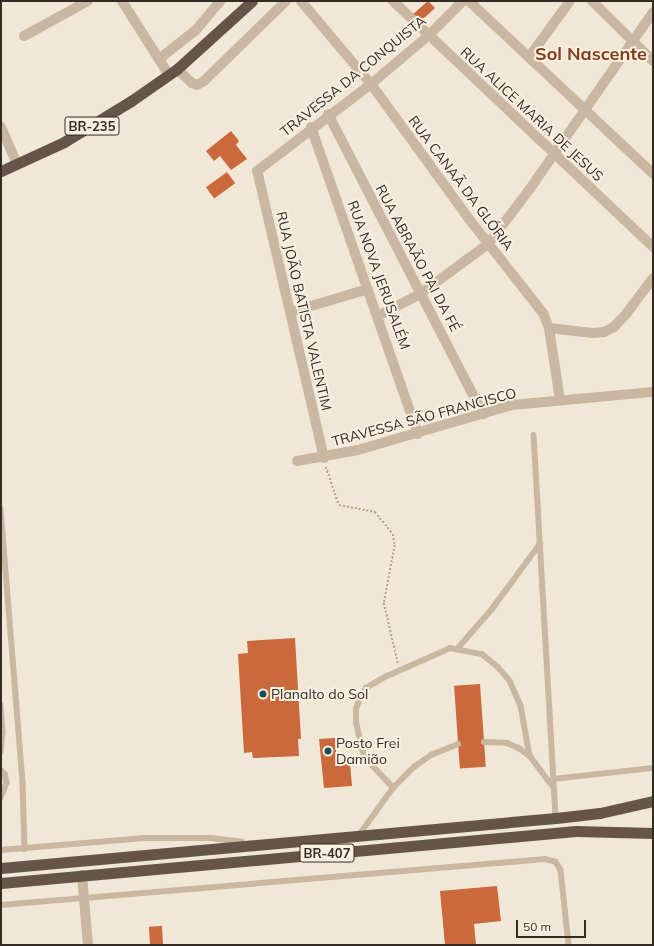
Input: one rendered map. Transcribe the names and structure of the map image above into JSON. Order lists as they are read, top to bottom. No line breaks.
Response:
{"streets":{"highway":["BR-235","BR-407"],"street":["TRAVESSA DA CONQUISTA","RUA ALICE MARIA DE JESUS","RUA CANAÃ DA GLÓRIA","RUA ABRAÃO PAI DA FÉ","RUA NOVA JERUSALÉM","RUA JOÃO BATISTA VALENTIM","TRAVESSA SÃO FRANCISCO"]},"crossings":[["TRAVESSA DA CONQUISTA","RUA ALICE MARIA DE JESUS"],["TRAVESSA DA CONQUISTA","RUA CANAÃ DA GLÓRIA"],["TRAVESSA DA CONQUISTA","RUA ABRAÃO PAI DA FÉ"],["TRAVESSA DA CONQUISTA","RUA NOVA JERUSALÉM"],["TRAVESSA DA CONQUISTA","RUA JOÃO BATISTA VALENTIM"],["RUA CANAÃ DA GLÓRIA","TRAVESSA SÃO FRANCISCO"],["RUA ABRAÃO PAI DA FÉ","TRAVESSA SÃO FRANCISCO"],["RUA NOVA JERUSALÉM","TRAVESSA SÃO FRANCISCO"],["RUA JOÃO BATISTA VALENTIM","TRAVESSA SÃO FRANCISCO"]],"districts":["Sol Nascente"],"places":["Planalto do Sol","Posto Frei Damião"],"scale_bar":"50 m"}
